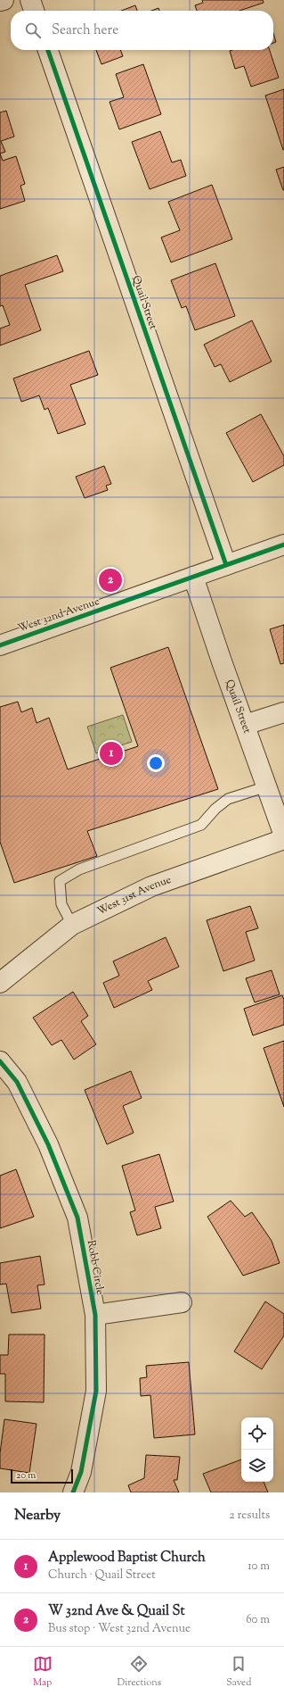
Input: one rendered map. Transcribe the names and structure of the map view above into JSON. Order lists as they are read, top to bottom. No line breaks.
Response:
{"streets":{"street":["Quail Street","West 32nd Avenue","West 31st Avenue","Robb Circle"]},"crossings":[["Quail Street","West 32nd Avenue"]],"scale_bar":"20 m","page":{"search":"Search here","pins":["2","1"],"scale":"20 m","heading":["Nearby","2 results"],"list":[{"mark":"1","name":"Applewood Baptist Church","note":"Church · Quail Street","value":"10 m"},{"mark":"2","name":"W 32nd Ave & Quail St","note":"Bus stop · West 32nd Avenue","value":"60 m"}],"nav":["Map","Directions","Saved"]}}
